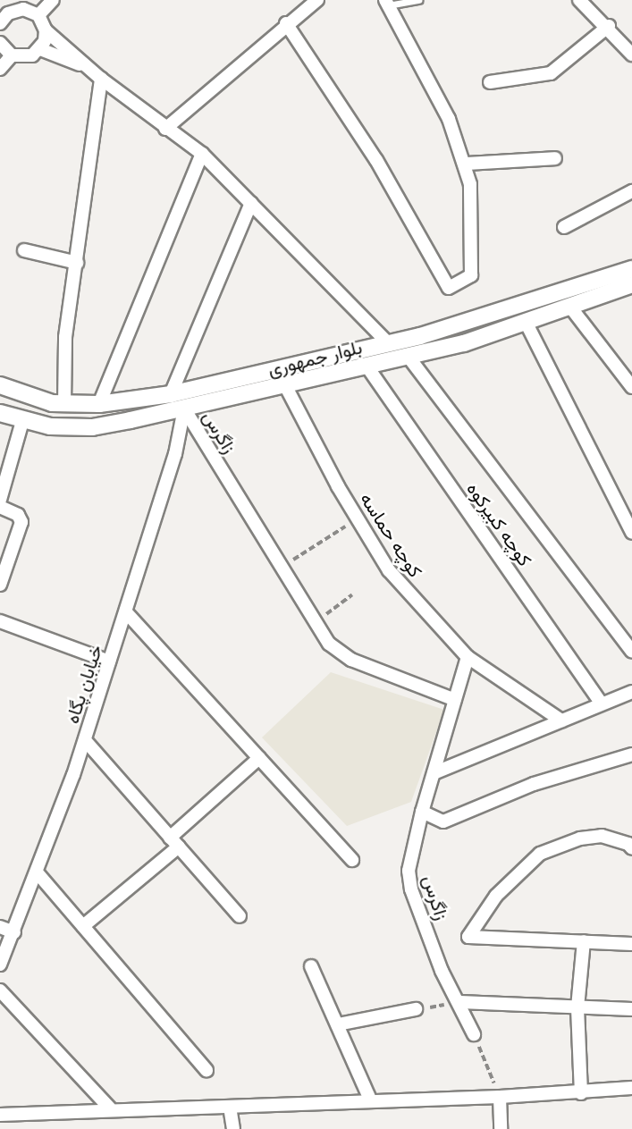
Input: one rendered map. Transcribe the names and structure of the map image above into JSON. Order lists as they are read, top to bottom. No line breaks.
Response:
{"streets":{"street":["بلوار جمهوری","زاگرس","کوچه کبیرکوه","کوچه حماسه","خیابان پگاه"]},"crossings":[["بلوار جمهوری","زاگرس"],["بلوار جمهوری","کوچه کبیرکوه"],["بلوار جمهوری","کوچه حماسه"],["بلوار جمهوری","خیابان پگاه"],["زاگرس","کوچه حماسه"],["زاگرس","خیابان پگاه"]]}
